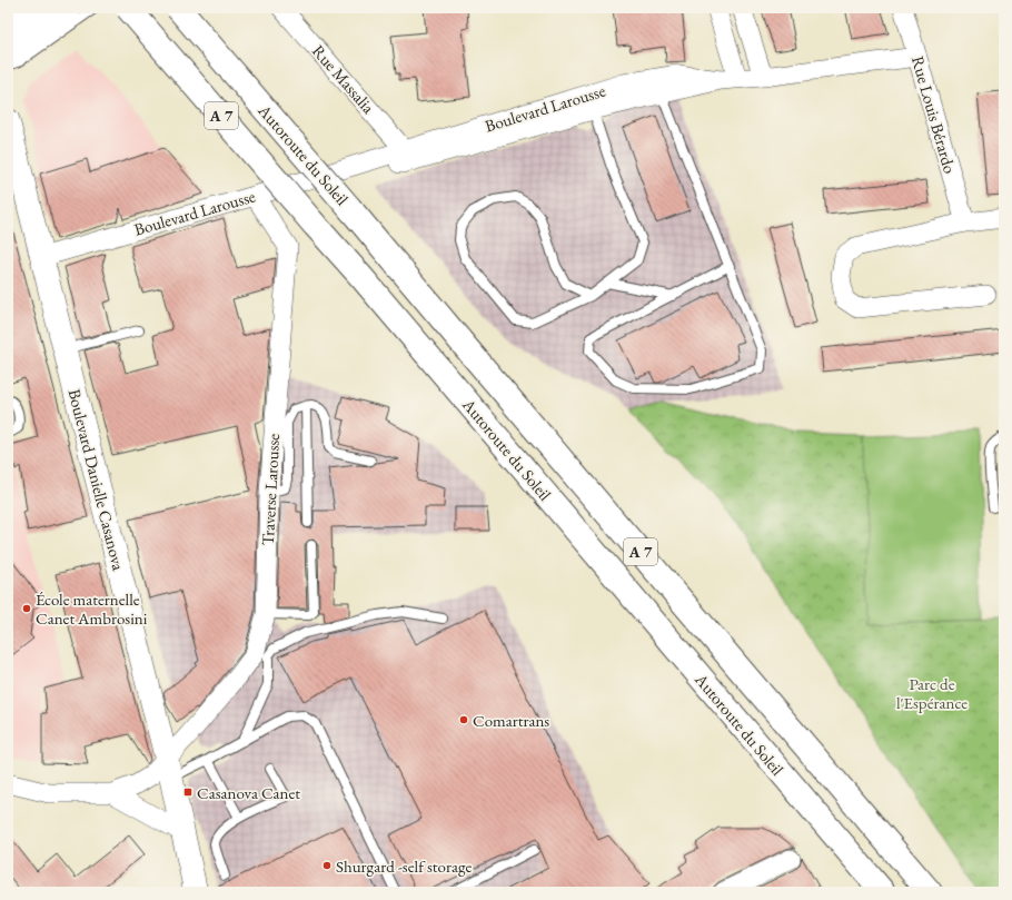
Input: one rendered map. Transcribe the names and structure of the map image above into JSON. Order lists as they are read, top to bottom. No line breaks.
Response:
{"streets":{"main road":["A 7","Autoroute du Soleil"],"street":["Rue Massalia","Boulevard Larousse","Rue Louis Bérardo","Boulevard Danielle Casanova","Traverse Larousse"]},"crossings":[["Rue Massalia","Boulevard Larousse"],["Boulevard Larousse","Rue Louis Bérardo"],["Boulevard Larousse","Boulevard Danielle Casanova"],["Boulevard Larousse","Traverse Larousse"],["Boulevard Danielle Casanova","Traverse Larousse"]],"parks":["Parc de l'Espérance"],"places":{"other":["École maternelle Canet Ambrosini","Comartrans","Shurgard -self storage"],"transit":["Casanova Canet"]}}
